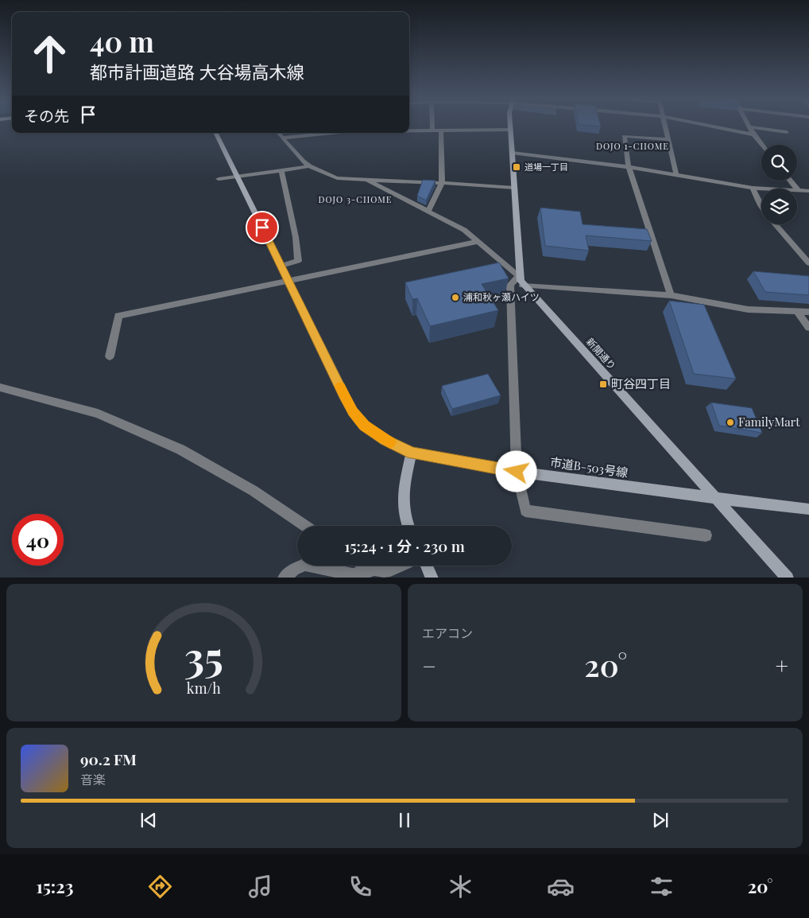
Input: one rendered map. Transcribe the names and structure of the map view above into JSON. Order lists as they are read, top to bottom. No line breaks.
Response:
{"streets":{"street":["新開通り","市道B-503号線"]},"crossings":[["新開通り","市道B-503号線"]],"districts":["DOJO 1-CHOME","DOJO 3-CHOME"],"places":{"transit":["道場一丁目","町谷四丁目"],"other":["浦和秋ヶ瀬ハイツ","FamilyMart"]},"page":{"turn":["40 m","都市計画道路 大谷場高木線"],"then":"その先","limit":"40","trip":"15:24 · 1 分 · 230 m","tile":"エアコン","heat":["−","20°","+"],"song":["90.2 FM","音楽"],"tabs":["15:23","20°"],"gauge":["35","km/h"]}}
